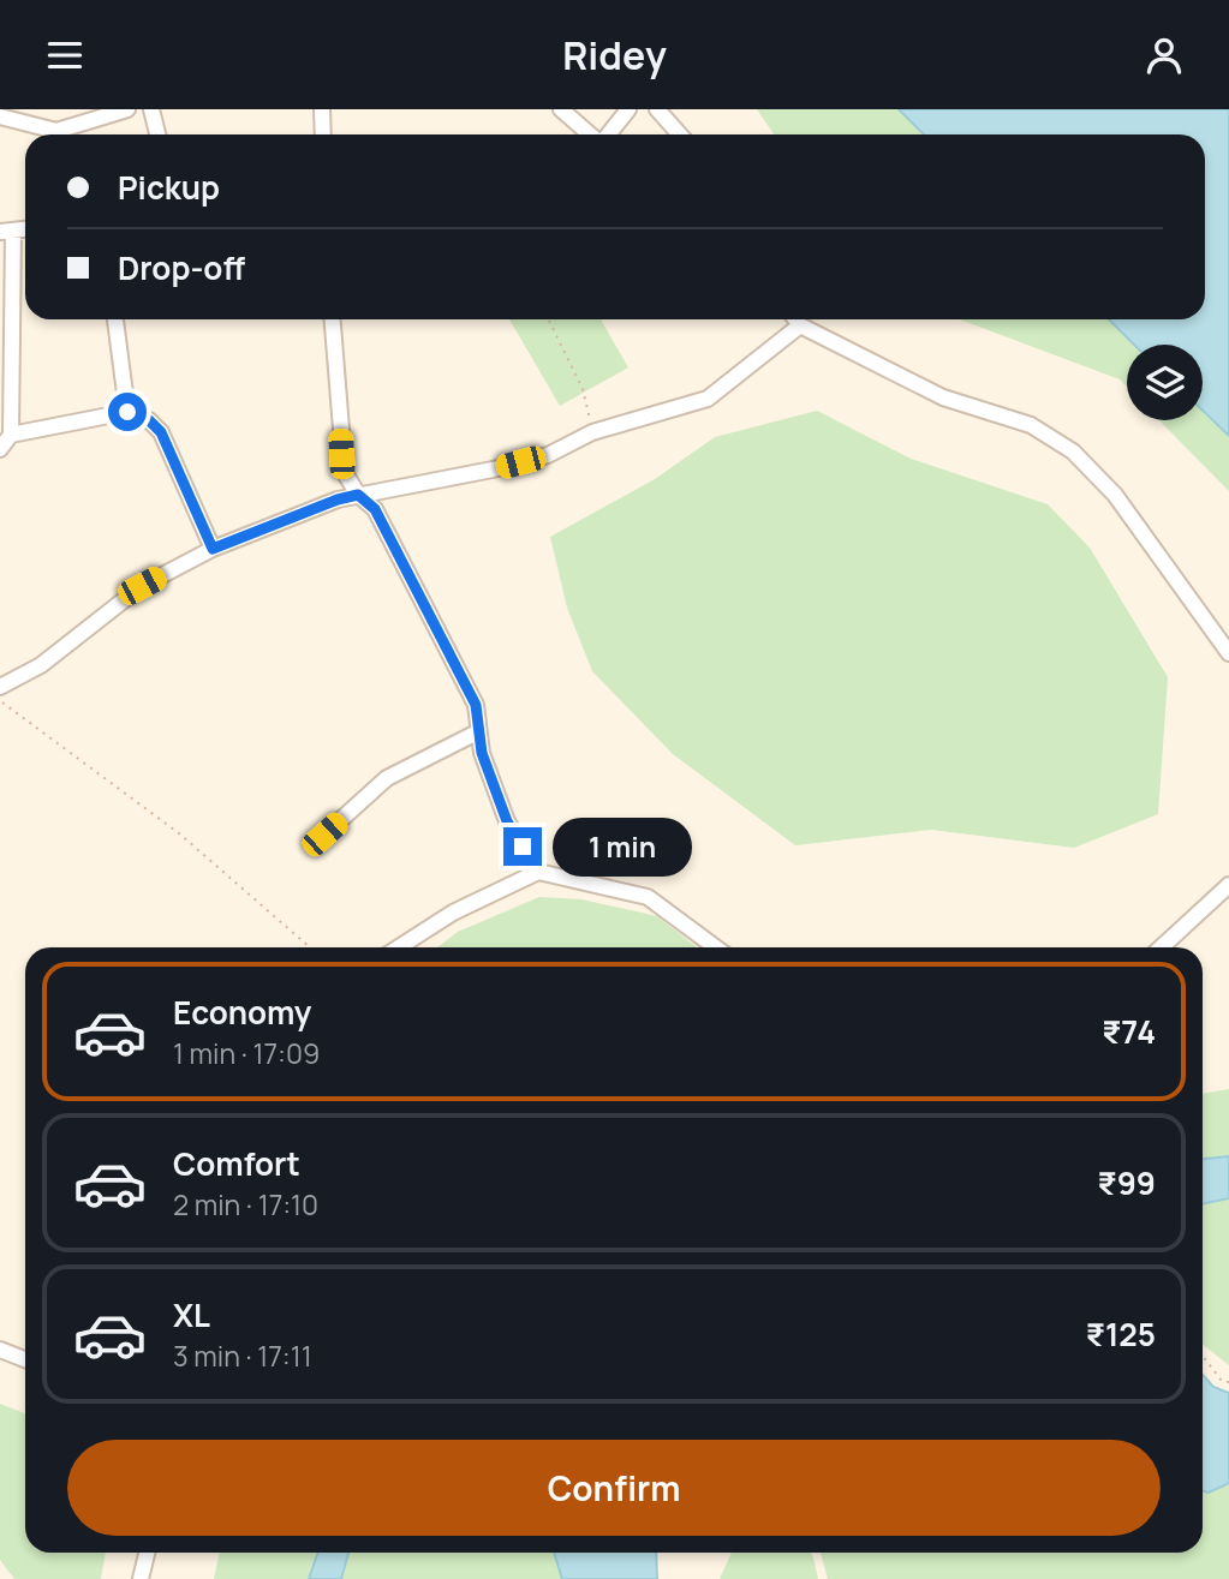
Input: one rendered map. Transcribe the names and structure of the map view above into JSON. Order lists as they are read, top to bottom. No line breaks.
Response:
{"page":{"header":"Ridey","banner":["Pickup","Drop-off"],"bubble":"1 min","list":[{"name":"Economy","note":"1 min · 17:09","value":"₹74"},{"name":"Comfort","note":"2 min · 17:10","value":"₹99"},{"name":"XL","note":"3 min · 17:11","value":"₹125"}],"buttons":"Confirm"}}
